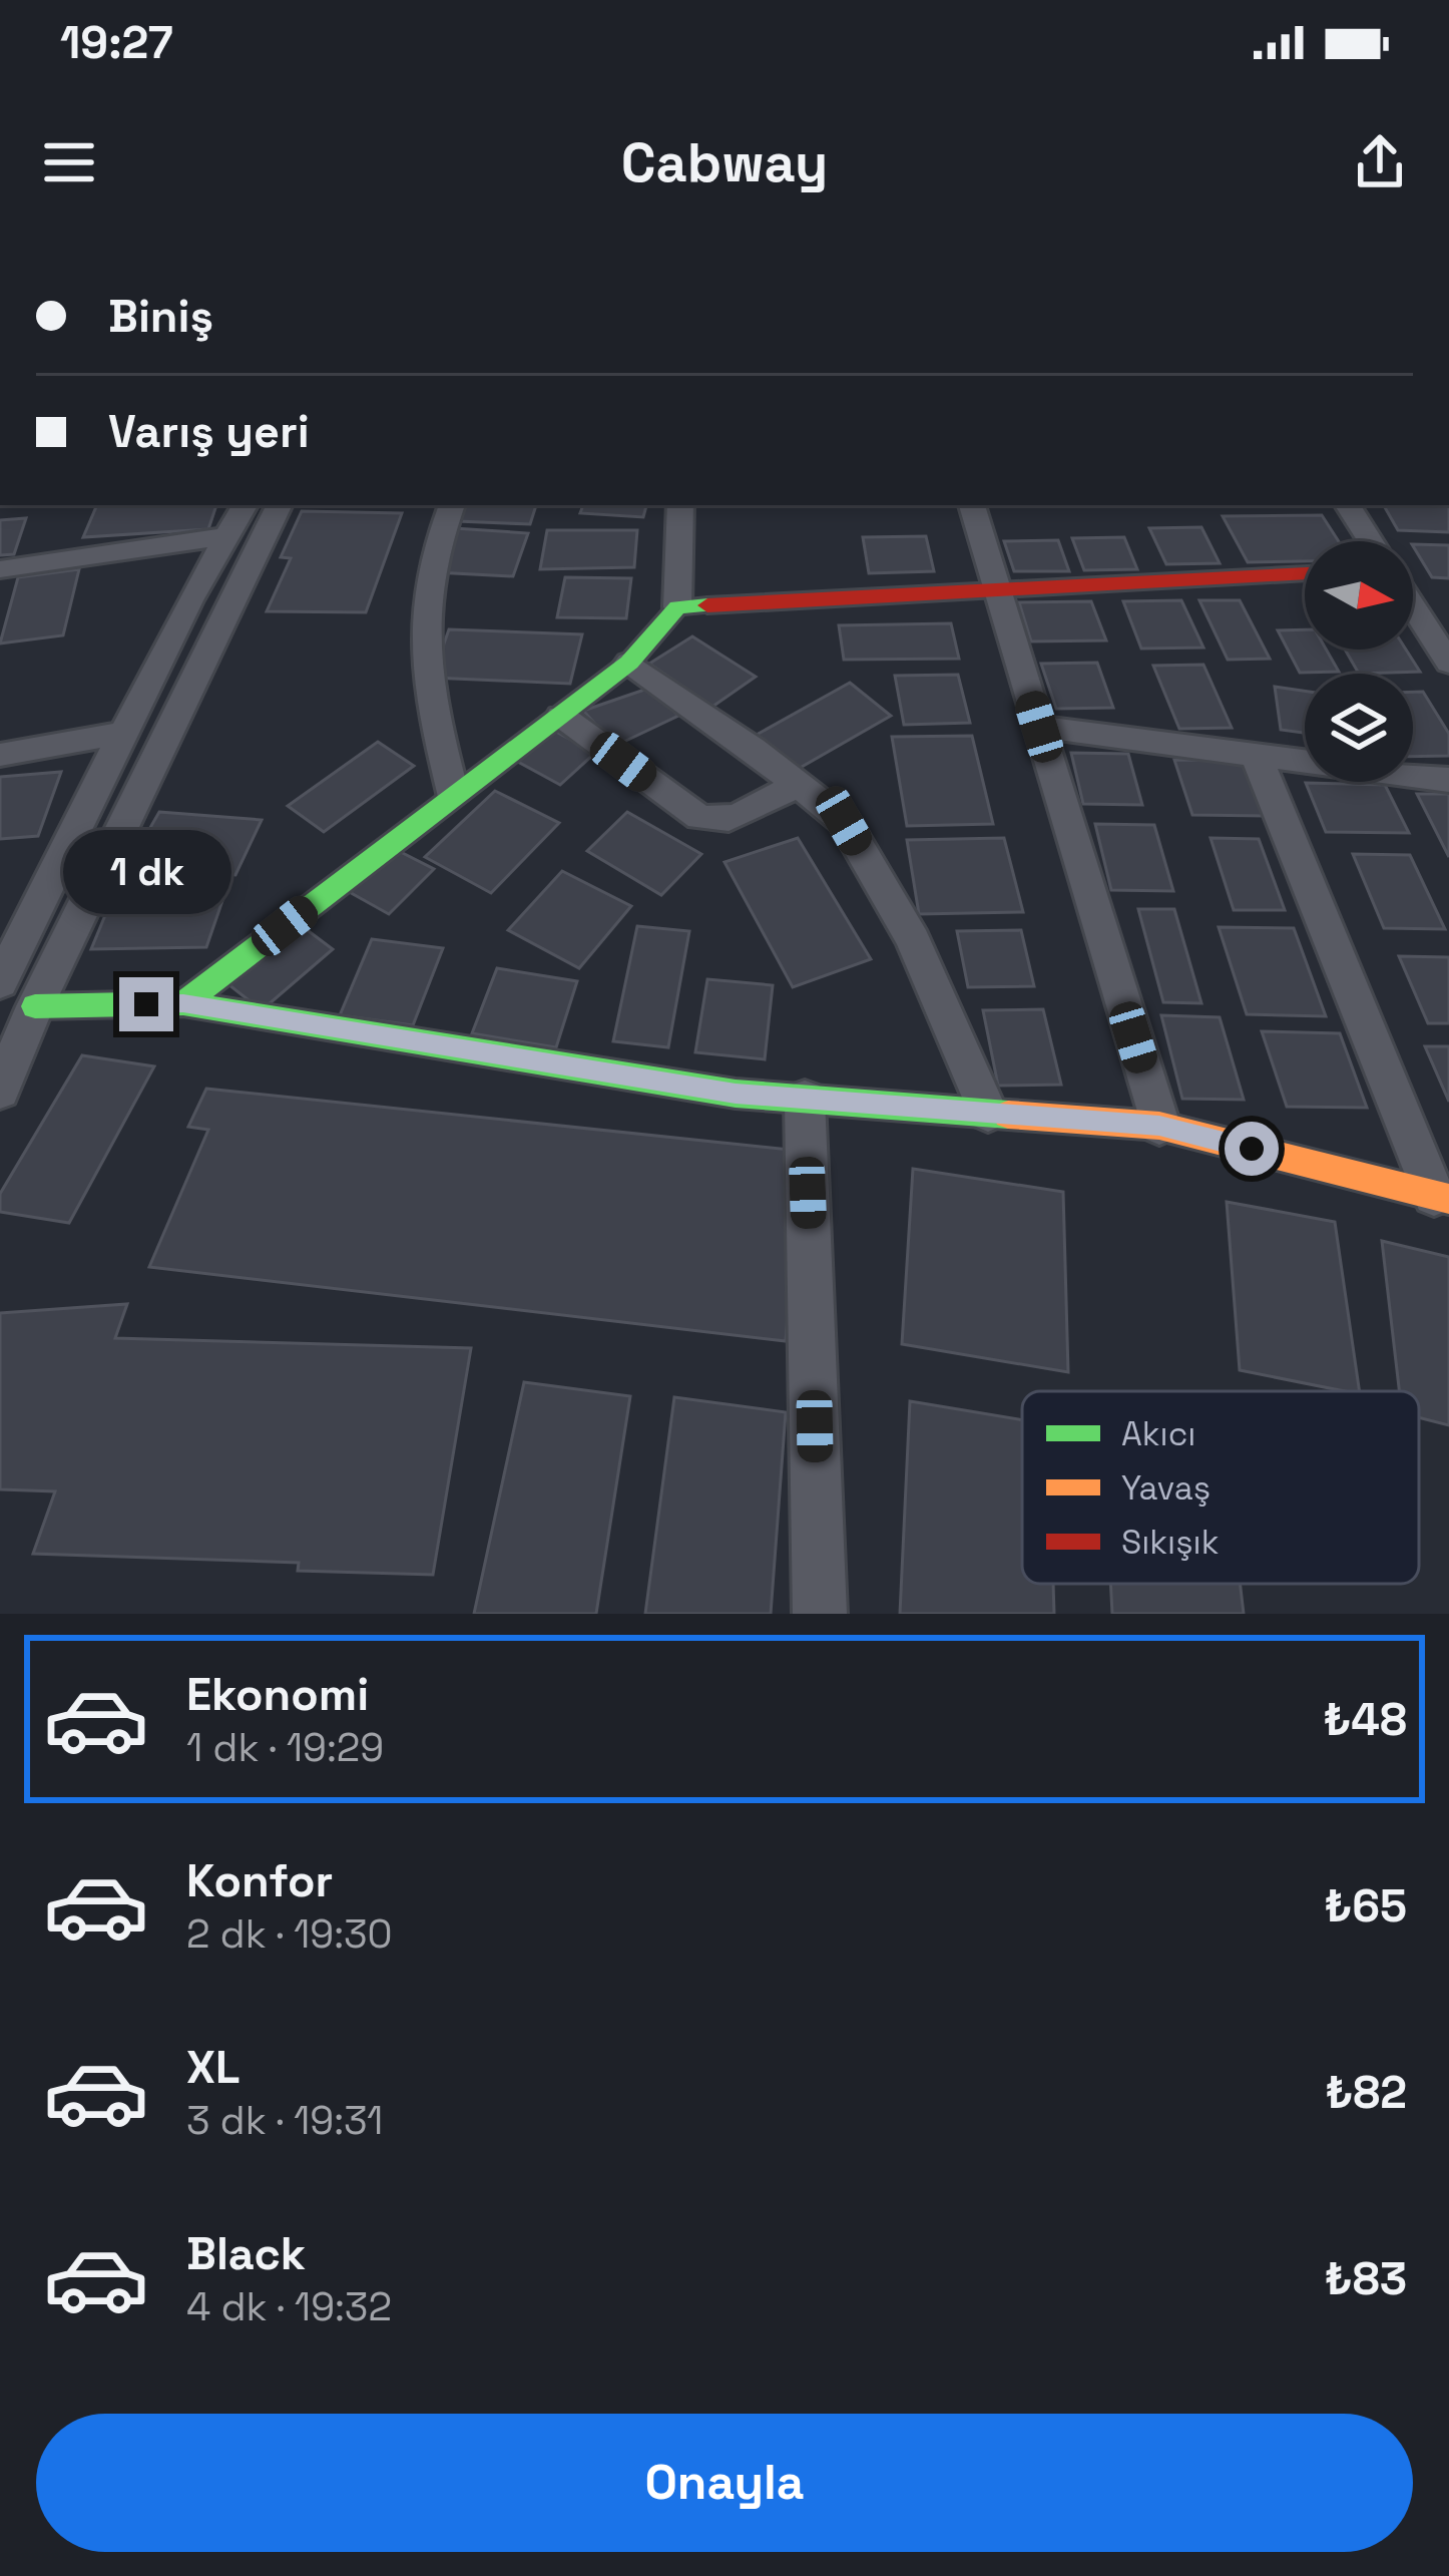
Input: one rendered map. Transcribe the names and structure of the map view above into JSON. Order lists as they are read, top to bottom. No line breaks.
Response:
{"legend":["Akıcı","Yavaş","Sıkışık"],"north":"right","page":{"status":"19:27","header":"Cabway","banner":["Biniş","Varış yeri"],"bubble":"1 dk","list":[{"name":"Ekonomi","note":"1 dk · 19:29","value":"₺48"},{"name":"Konfor","note":"2 dk · 19:30","value":"₺65"},{"name":"XL","note":"3 dk · 19:31","value":"₺82"},{"name":"Black","note":"4 dk · 19:32","value":"₺83"}],"buttons":"Onayla"}}
